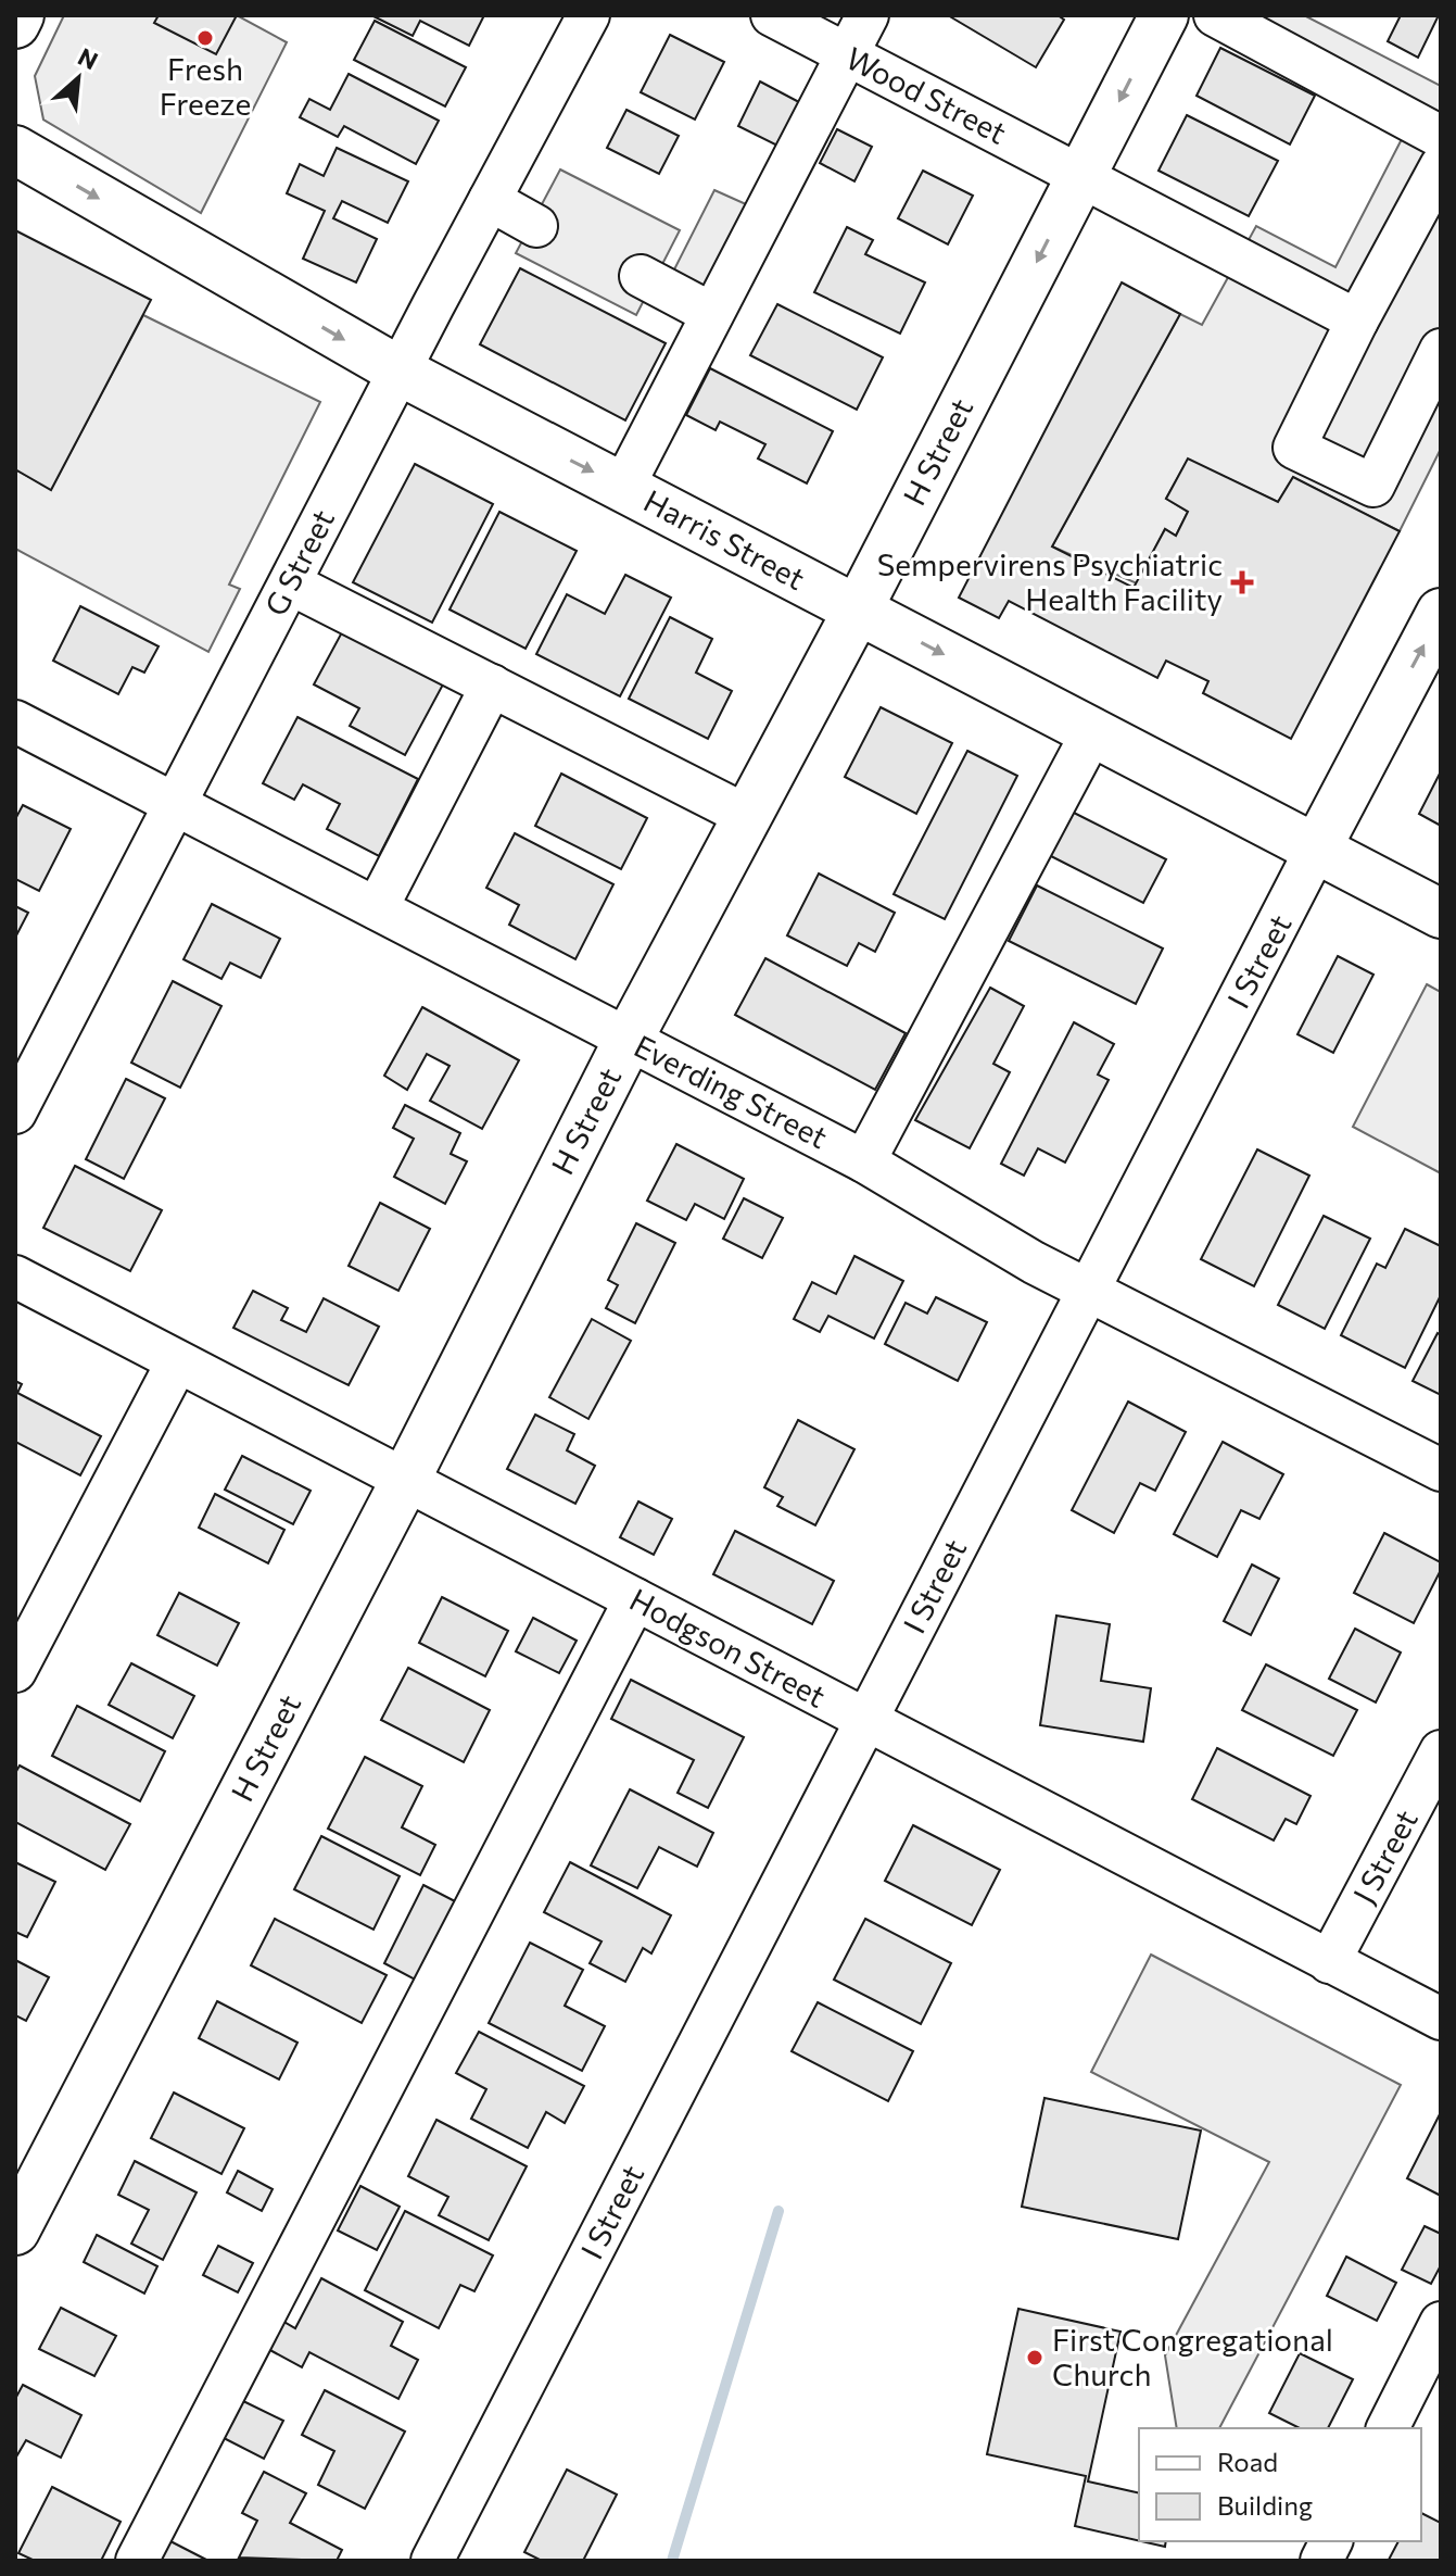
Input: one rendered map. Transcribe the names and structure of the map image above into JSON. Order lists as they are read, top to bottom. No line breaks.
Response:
{"streets":{"main road":["H Street","Harris Street","I Street"],"street":["Wood Street","G Street","Everding Street","Hodgson Street","J Street"]},"crossings":[["Wood Street","H Street"],["H Street","Harris Street"],["H Street","Everding Street"],["H Street","Hodgson Street"],["Harris Street","G Street"],["Harris Street","I Street"],["G Street","Everding Street"],["I Street","Everding Street"],["I Street","Hodgson Street"],["Hodgson Street","J Street"]],"one_way":["Harris Street"],"places":{"other":["Fresh Freeze","First Congregational Church"],"health":["Sempervirens Psychiatric Health Facility"]},"legend":["Road","Building"],"north":"top right"}
